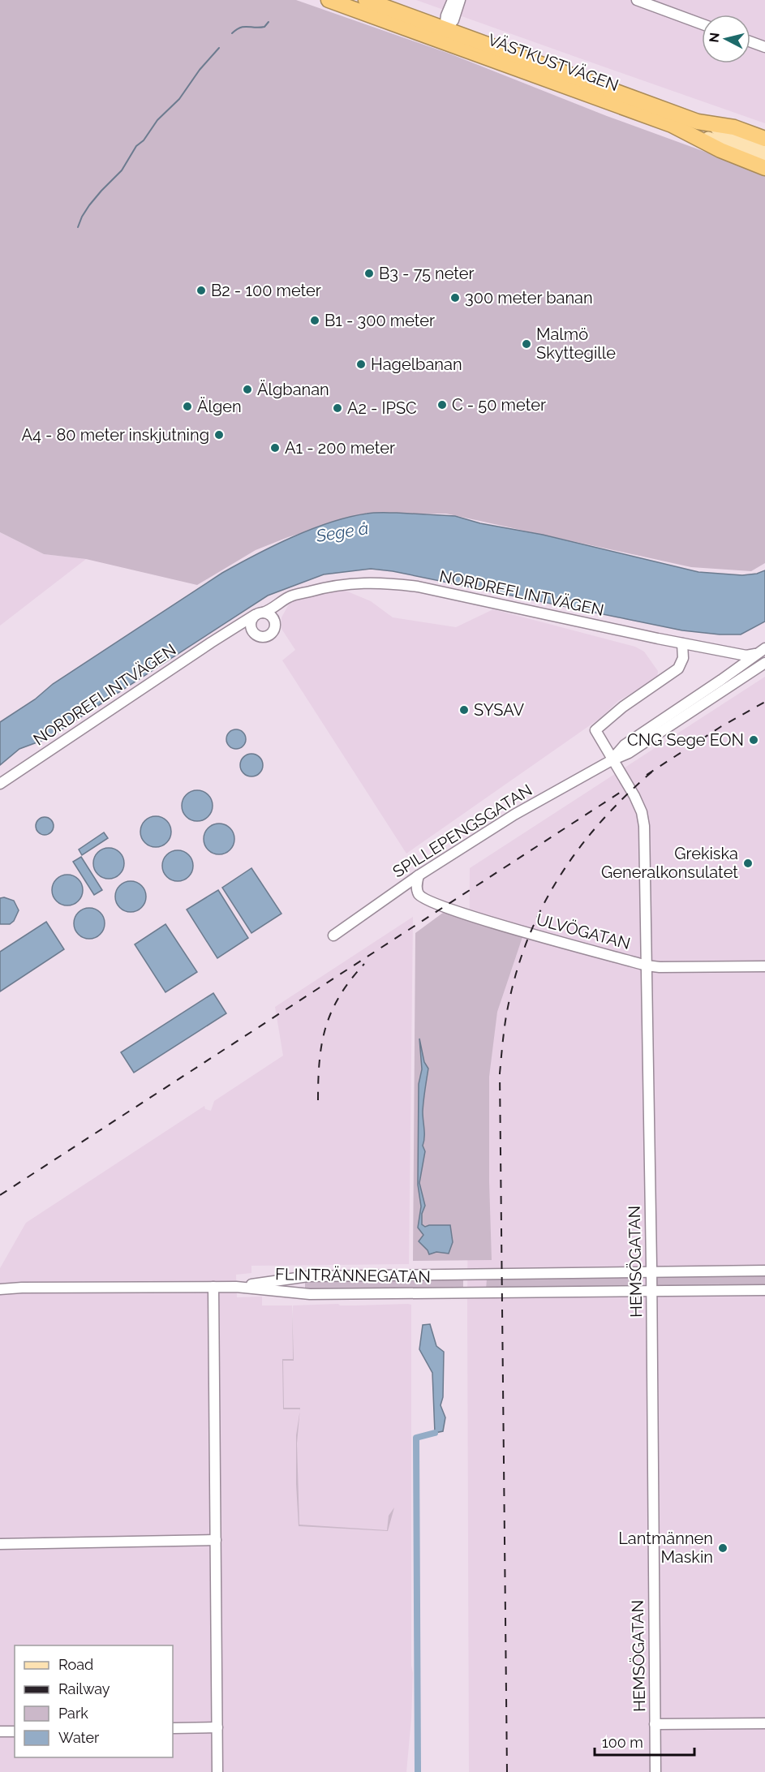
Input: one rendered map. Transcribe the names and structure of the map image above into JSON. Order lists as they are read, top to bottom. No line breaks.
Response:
{"streets":{"highway":["VÄSTKUSTVÄGEN"],"street":["NORDREFLINTVÄGEN","SPILLEPENGSGATAN","ULVÖGATAN","HEMSÖGATAN","FLINTRÄNNEGATAN"]},"crossings":[["NORDREFLINTVÄGEN","SPILLEPENGSGATAN"],["NORDREFLINTVÄGEN","HEMSÖGATAN"],["SPILLEPENGSGATAN","ULVÖGATAN"],["SPILLEPENGSGATAN","HEMSÖGATAN"],["ULVÖGATAN","HEMSÖGATAN"],["HEMSÖGATAN","FLINTRÄNNEGATAN"]],"water":["Sege å"],"places":["B3 - 75 neter","B2 - 100 meter","300 meter banan","B1 - 300 meter","Malmö Skyttegille","Hagelbanan","Älgbanan","C - 50 meter","Älgen","A2 - IPSC","A4 - 80 meter inskjutning","A1 - 200 meter","SYSAV","CNG Sege EON","Grekiska Generalkonsulatet","Lantmännen Maskin"],"legend":["Road","Railway","Park","Water"],"scale_bar":"100 m","north":"left"}
